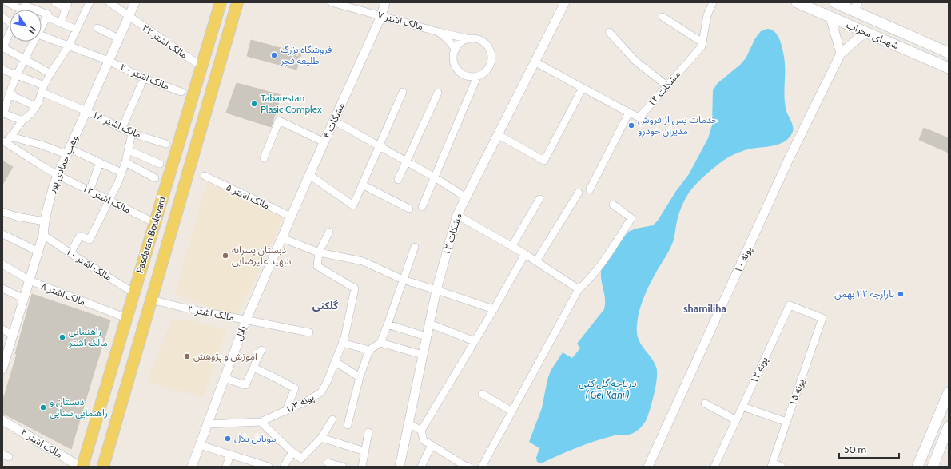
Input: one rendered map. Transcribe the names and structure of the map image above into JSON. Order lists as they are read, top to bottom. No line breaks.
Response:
{"streets":{"main road":["شهدای محراب","Pasdaran Boulevard"],"street":["مالک اشتر ۷","مالک اشتر ۲۲","مالک اشتر ۲۰","مشکات ۱۴","مشکات ۴","مالک اشتر ۱۸","وهب جمادی پور","مالک اشتر ۵","مالک اشتر ۱۲","مشکات ۱۲","پونه ۱۰","مالک اشتر ۱۰","مالک اشتر ۸","مالک اشتر ۳","بلال","پونه ۱۲","پونه ۱۵","پونه ۱/۳","مالک اشتر ۴"]},"crossings":[["مالک اشتر ۷","مشکات ۴"],["مالک اشتر ۲۲","وهب جمادی پور"],["مالک اشتر ۲۲","Pasdaran Boulevard"],["مالک اشتر ۲۰","وهب جمادی پور"],["مشکات ۱۴","مشکات ۱۲"],["مشکات ۴","مالک اشتر ۵"],["مشکات ۴","بلال"],["مالک اشتر ۱۸","وهب جمادی پور"],["وهب جمادی پور","مالک اشتر ۱۲"],["وهب جمادی پور","مالک اشتر ۱۰"],["وهب جمادی پور","مالک اشتر ۸"],["مالک اشتر ۱۲","Pasdaran Boulevard"],["Pasdaran Boulevard","مالک اشتر ۱۰"],["Pasdaran Boulevard","مالک اشتر ۸"],["Pasdaran Boulevard","مالک اشتر ۳"],["Pasdaran Boulevard","مالک اشتر ۴"],["مالک اشتر ۳","بلال"],["بلال","پونه ۱/۳"],["پونه ۱۲","پونه ۱۵"]],"districts":["گلکنی","shamiliha"],"water":["دریاچه گل کنی ( Gel Kani )"],"places":["فروشگاه بزرگ طلیعه فجر","Tabarestan Plasic Complex","خدمات پس از فروش مدیران خودرو","دبستان پسرانه شهید علیرضایی","بازارچه ۲۲ بهمن","راهنمایی مالک اشتر","آموزش و پژوهش","دبستان و راهنمایی سنایی","موبایل بلال"],"scale_bar":"50 m","north":"bottom right"}
